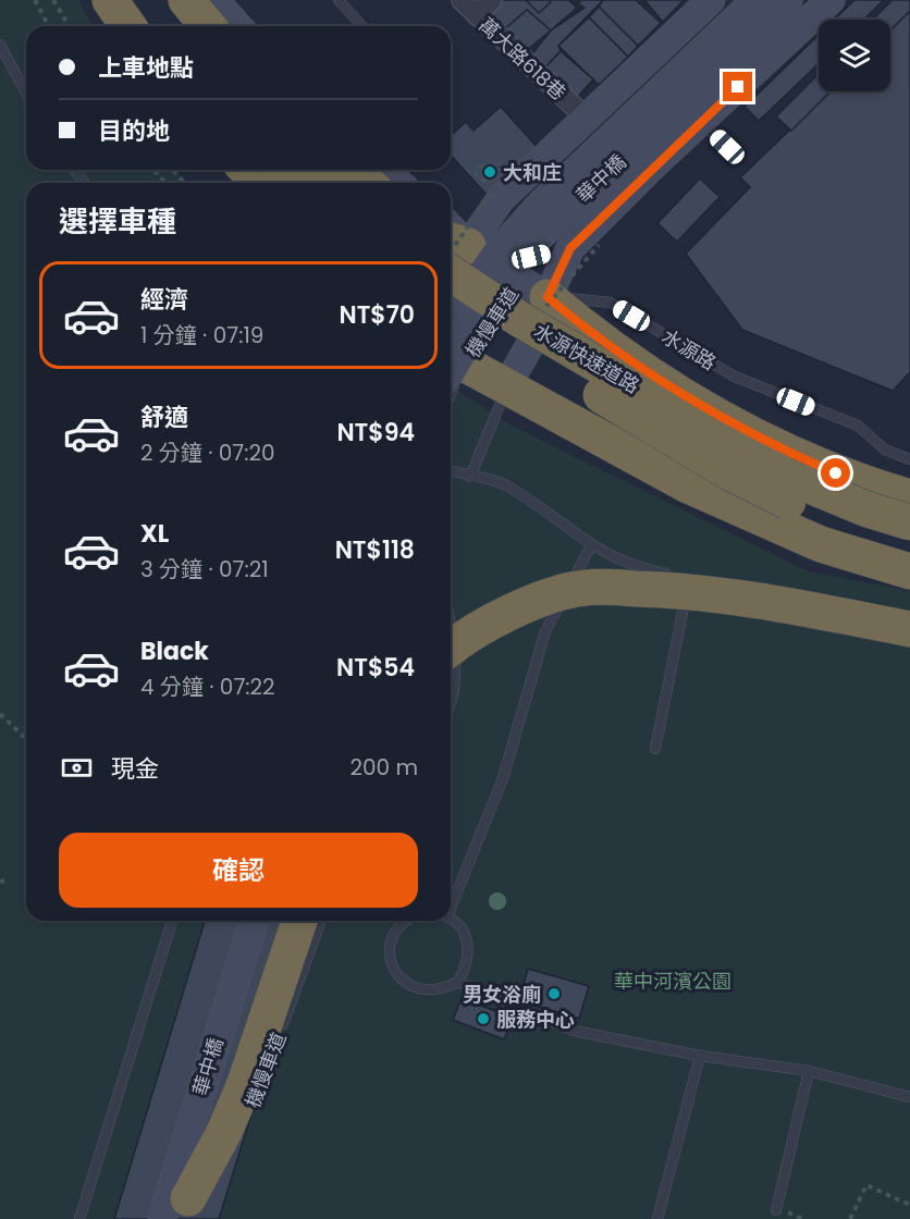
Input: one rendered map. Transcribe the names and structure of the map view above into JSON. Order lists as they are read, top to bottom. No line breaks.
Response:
{"streets":{"highway":["水源快速道路"],"main road":["華中橋","水源路"],"street":["萬大路618巷"],"lane":["機慢車道"]},"crossings":[["機慢車道","水源路"]],"parks":["華中河濱公園"],"places":["大和庄","男女浴廁","服務中心"],"page":{"banner":["上車地點","目的地"],"heading":"選擇車種","list":[{"name":"經濟","note":"1 分鐘 · 07:19","value":"NT$70"},{"name":"舒適","note":"2 分鐘 · 07:20","value":"NT$94"},{"name":"XL","note":"3 分鐘 · 07:21","value":"NT$118"},{"name":"Black","note":"4 分鐘 · 07:22","value":"NT$54"}],"pay":["現金","200 m"],"buttons":"確認"}}
